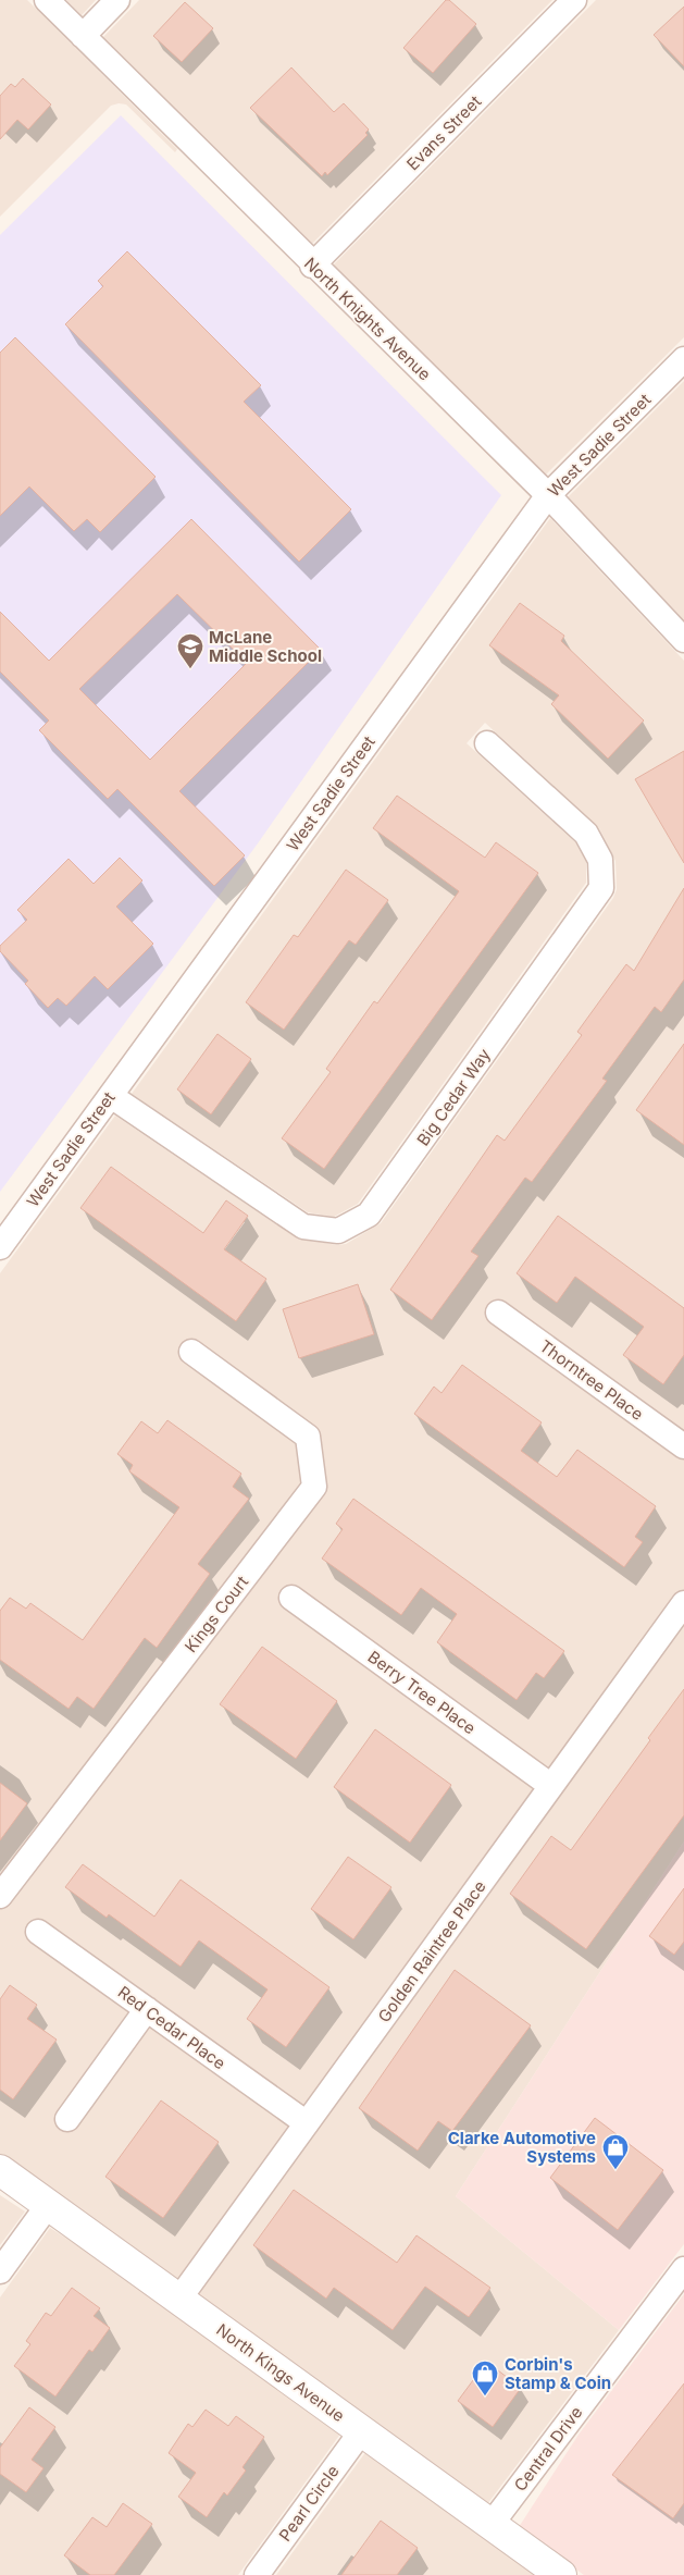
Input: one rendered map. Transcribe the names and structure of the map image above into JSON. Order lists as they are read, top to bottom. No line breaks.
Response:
{"streets":{"street":["Evans Street","North Knights Avenue","West Sadie Street","Big Cedar Way","Thorntree Place","Kings Court","Berry Tree Place","Golden Raintree Place","Red Cedar Place","North Kings Avenue","Central Drive","Pearl Circle"]},"crossings":[["Evans Street","North Knights Avenue"],["North Knights Avenue","West Sadie Street"],["West Sadie Street","Big Cedar Way"],["Berry Tree Place","Golden Raintree Place"],["Golden Raintree Place","Red Cedar Place"],["Golden Raintree Place","North Kings Avenue"],["North Kings Avenue","Central Drive"],["North Kings Avenue","Pearl Circle"]],"places":{"school or university":["McLane Middle School"],"shop":["Clarke Automotive Systems","Corbin's Stamp & Coin"]}}
